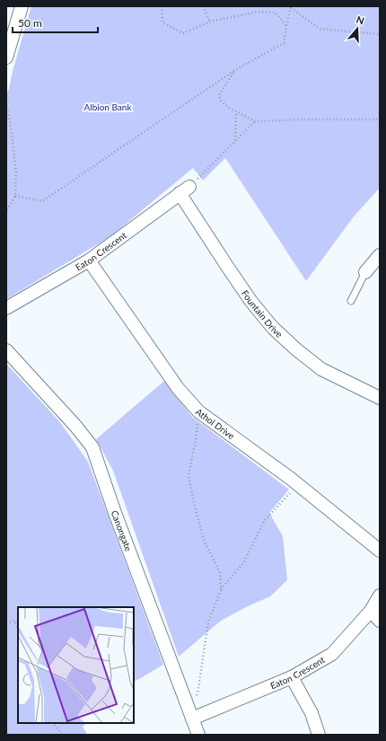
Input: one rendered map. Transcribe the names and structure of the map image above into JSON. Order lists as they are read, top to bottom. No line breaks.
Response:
{"streets":{"street":["Eaton Crescent","Fountain Drive","Athol Drive","Canongate"]},"crossings":[["Eaton Crescent","Fountain Drive"],["Eaton Crescent","Athol Drive"],["Eaton Crescent","Canongate"]],"parks":["Albion Bank"],"scale_bar":"50 m","north":"top"}
